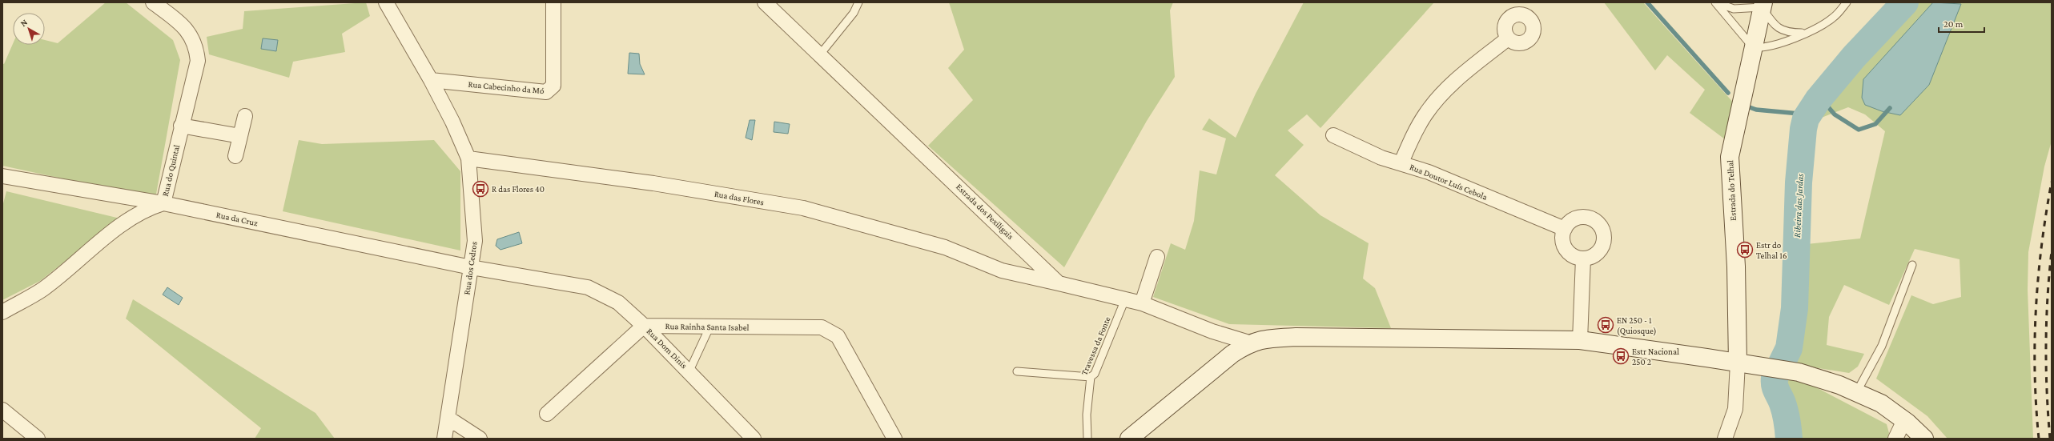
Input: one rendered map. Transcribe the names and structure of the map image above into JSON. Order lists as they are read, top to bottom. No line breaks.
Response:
{"streets":{"main road":["Estrada do Telhal"],"street":["Rua Cabecinho da Mó","Rua do Quintal","Rua Doutor Luís Cebola","Rua das Flores","Estrada dos Pexiligais","Rua da Cruz","Rua dos Cedros","Rua Rainha Santa Isabel","Rua Dom Dinis"],"lane":["Travessa da Fonte"]},"crossings":[["Rua Cabecinho da Mó","Rua dos Cedros"],["Rua do Quintal","Rua da Cruz"],["Rua das Flores","Estrada dos Pexiligais"],["Rua das Flores","Rua dos Cedros"],["Rua da Cruz","Rua dos Cedros"],["Rua Rainha Santa Isabel","Rua Dom Dinis"]],"water":["Ribeira das Jardas"],"places":{"bus stop":["R das Flores 40","Estr do Telhal 16","EN 250 - 1 (Quiosque)","Estr Nacional 250 2"]},"scale_bar":"20 m","north":"top left"}
